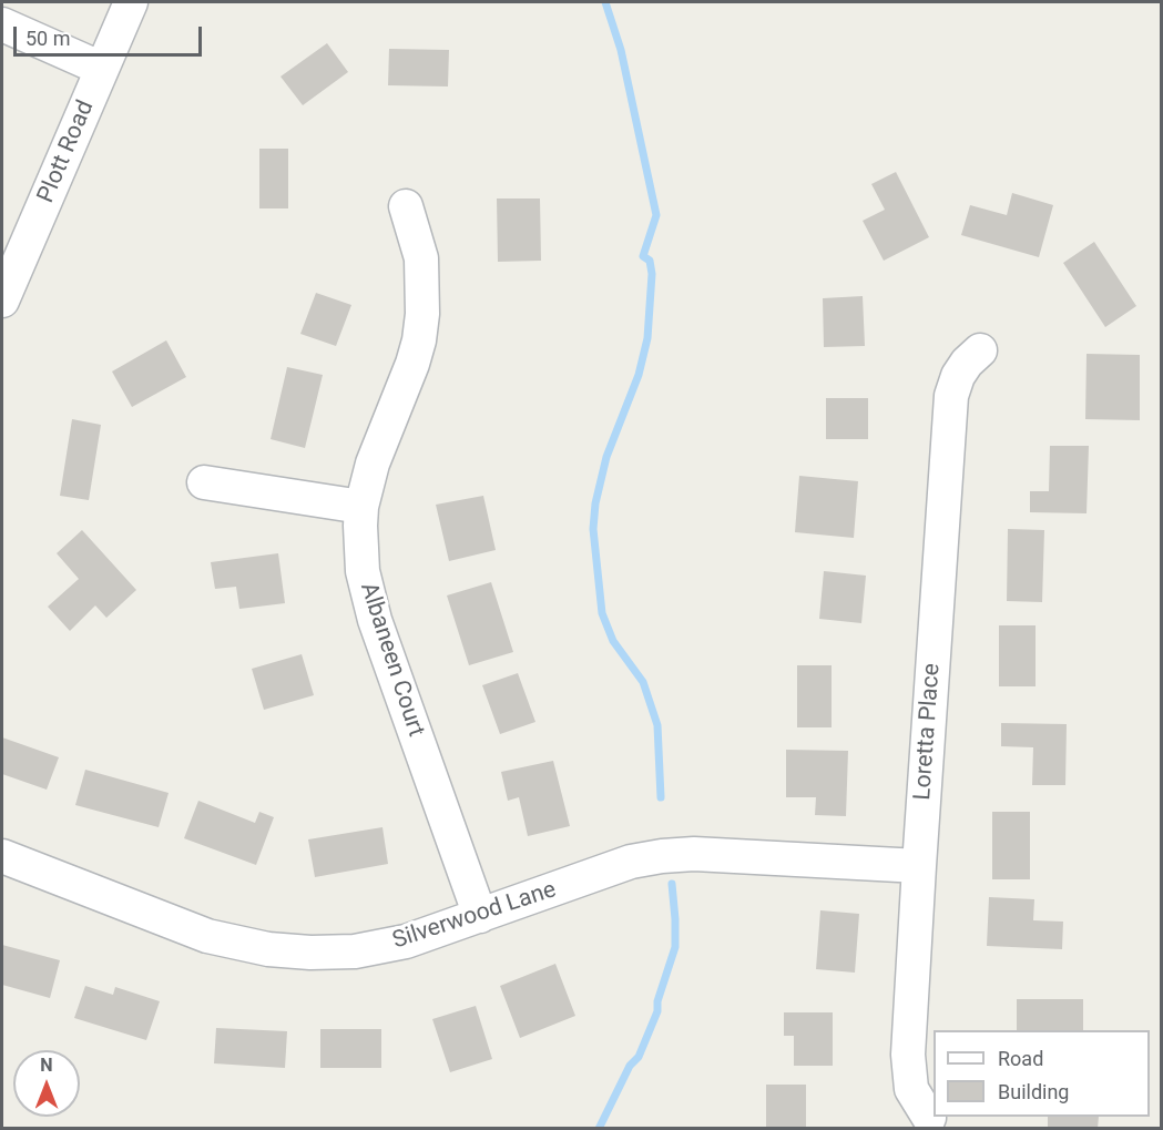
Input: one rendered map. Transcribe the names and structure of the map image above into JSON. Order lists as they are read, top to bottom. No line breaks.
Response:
{"streets":{"street":["Plott Road","Albaneen Court","Loretta Place","Silverwood Lane"]},"crossings":[["Albaneen Court","Silverwood Lane"],["Loretta Place","Silverwood Lane"]],"legend":["Road","Building"],"scale_bar":"50 m","north":"top"}
